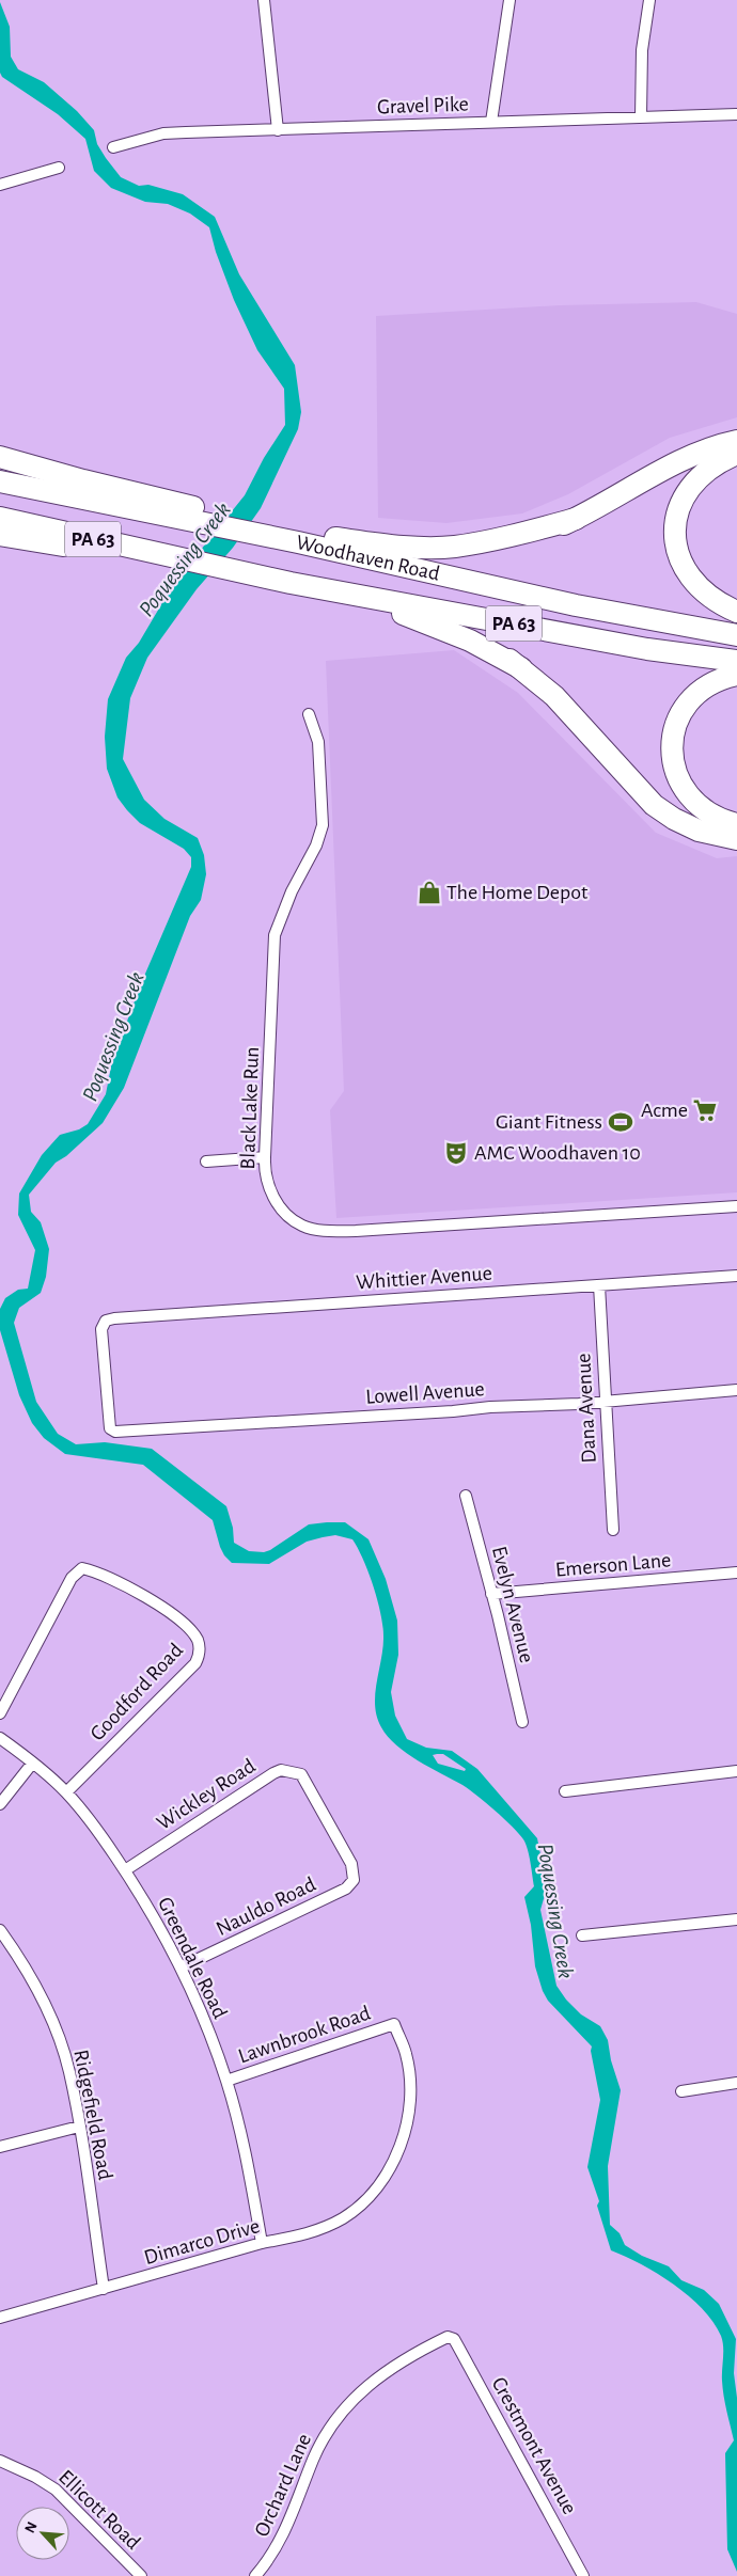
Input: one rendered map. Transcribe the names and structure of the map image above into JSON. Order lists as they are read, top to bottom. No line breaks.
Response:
{"streets":{"highway":["PA 63","Woodhaven Road"],"street":["Gravel Pike","Black Lake Run","Whittier Avenue","Lowell Avenue","Dana Avenue","Emerson Lane","Evelyn Avenue","Goodford Road","Wickley Road","Nauldo Road","Greendale Road","Lawnbrook Road","Ridgefield Road","Dimarco Drive","Crestmont Avenue","Orchard Lane","Ellicott Road"]},"crossings":[["Whittier Avenue","Lowell Avenue"],["Whittier Avenue","Dana Avenue"],["Lowell Avenue","Dana Avenue"],["Emerson Lane","Evelyn Avenue"],["Goodford Road","Greendale Road"],["Wickley Road","Nauldo Road"],["Wickley Road","Greendale Road"],["Nauldo Road","Greendale Road"],["Greendale Road","Lawnbrook Road"],["Greendale Road","Dimarco Drive"],["Lawnbrook Road","Dimarco Drive"],["Ridgefield Road","Dimarco Drive"],["Crestmont Avenue","Orchard Lane"]],"water":["Poquessing Creek"],"places":{"shop":["The Home Depot"],"supermarket":["Acme"],"sports":["Giant Fitness"],"theatre":["AMC Woodhaven 10"]},"north":"top left"}
